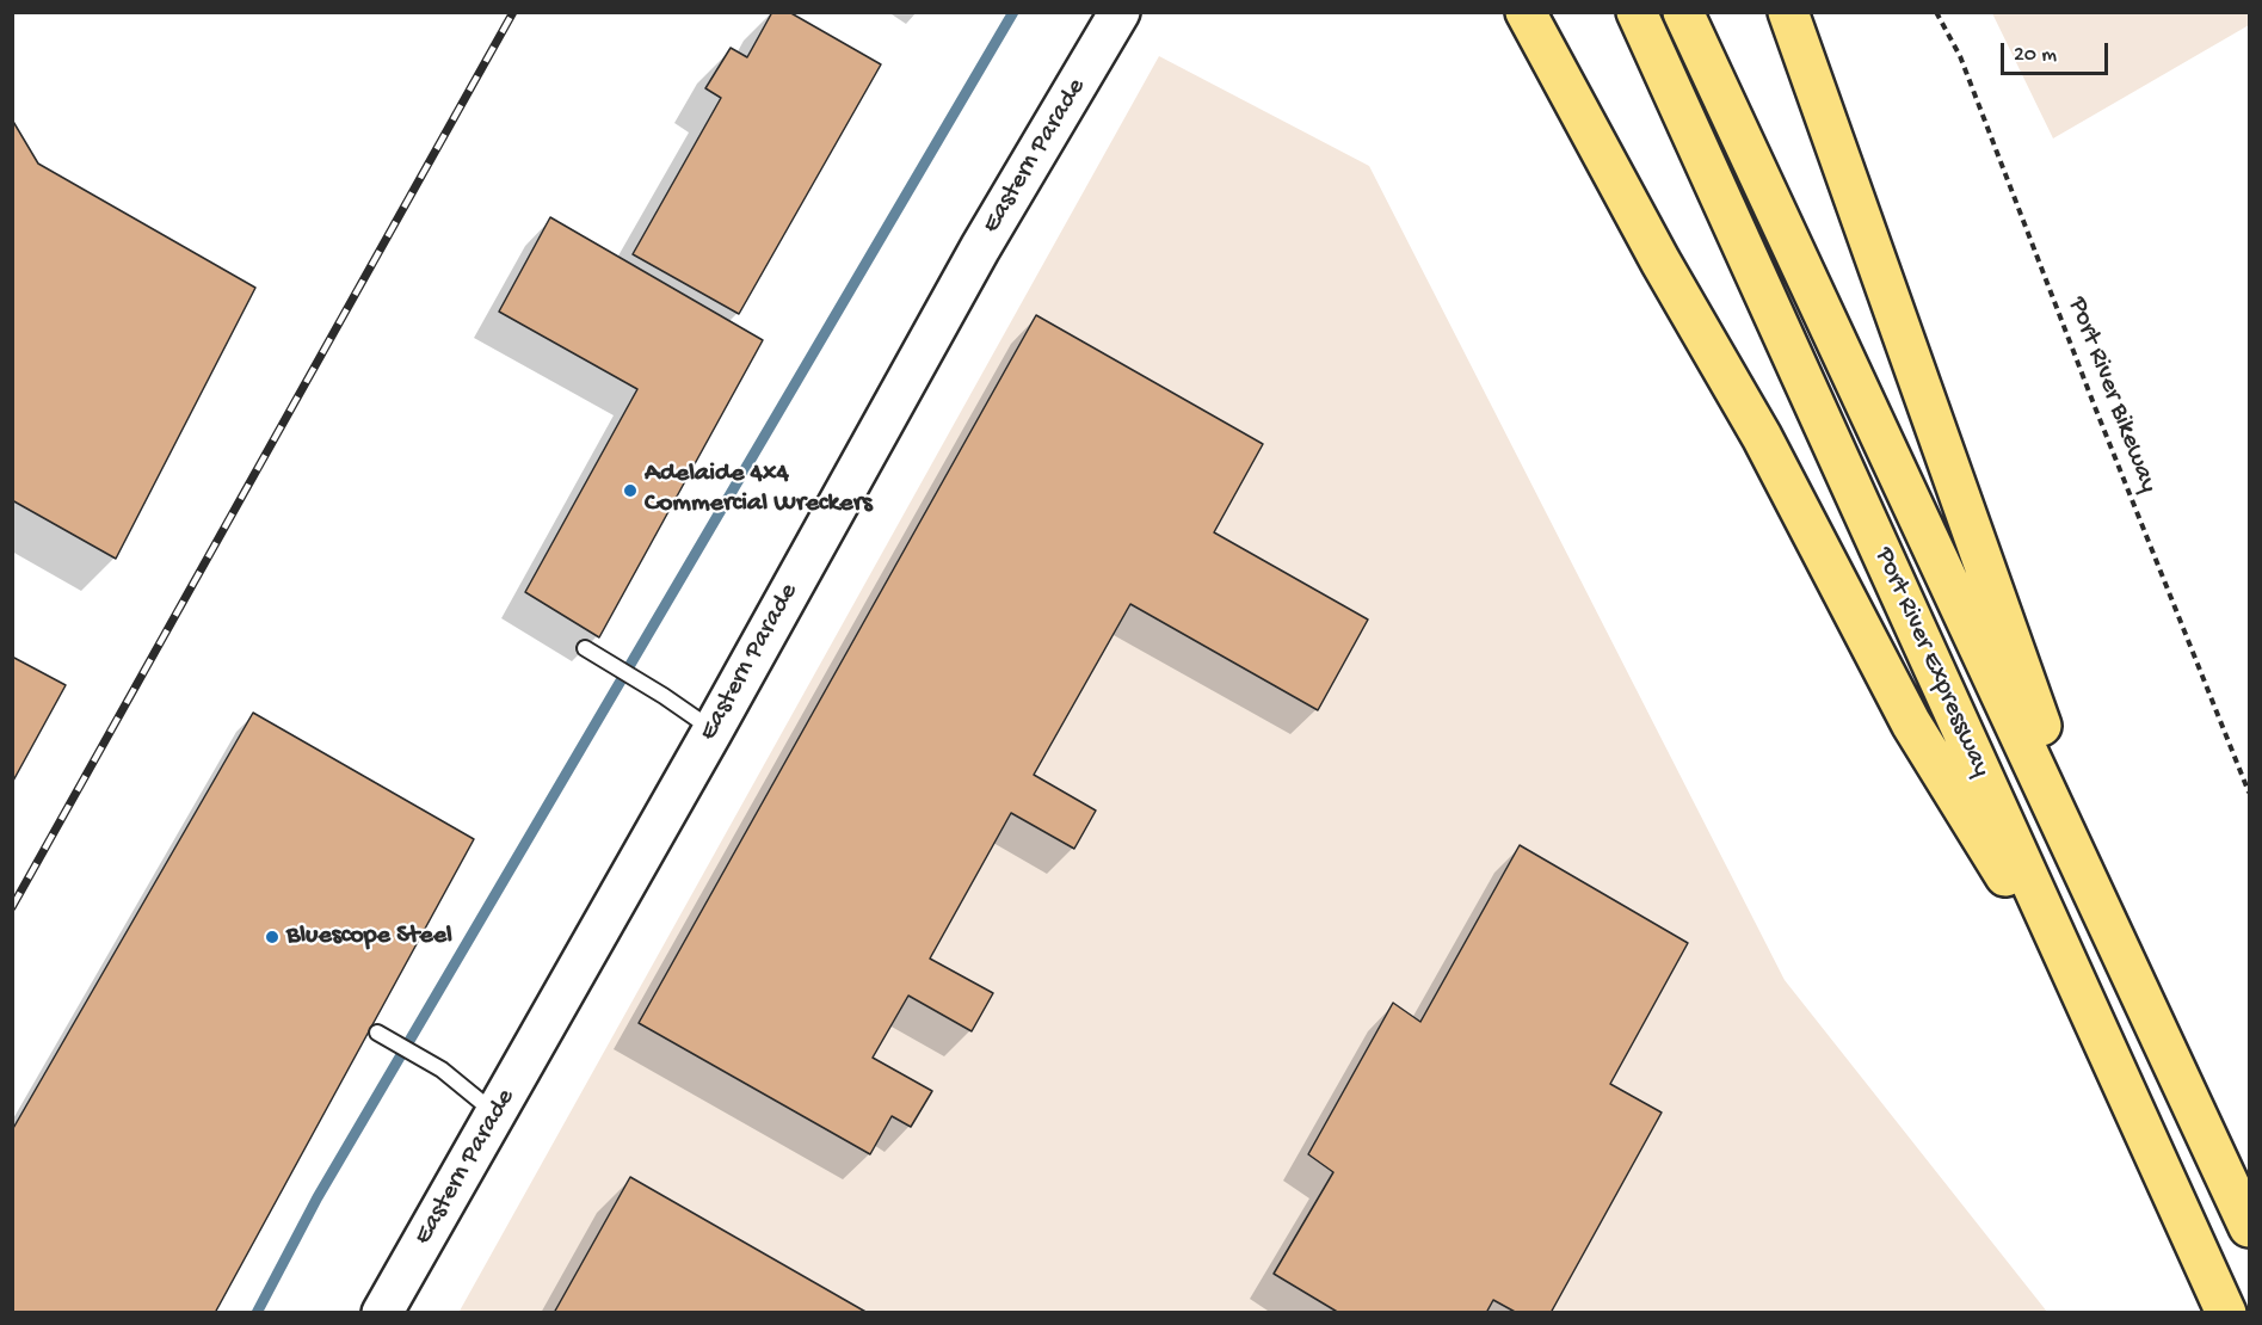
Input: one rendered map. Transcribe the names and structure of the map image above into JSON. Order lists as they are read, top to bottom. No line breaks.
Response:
{"streets":{"highway":["Port River Expressway"],"main road":["Eastern Parade"],"path":["Port River Bikeway"]},"places":["Adelaide 4x4 Commercial Wreckers","Bluescope Steel"],"scale_bar":"20 m"}
